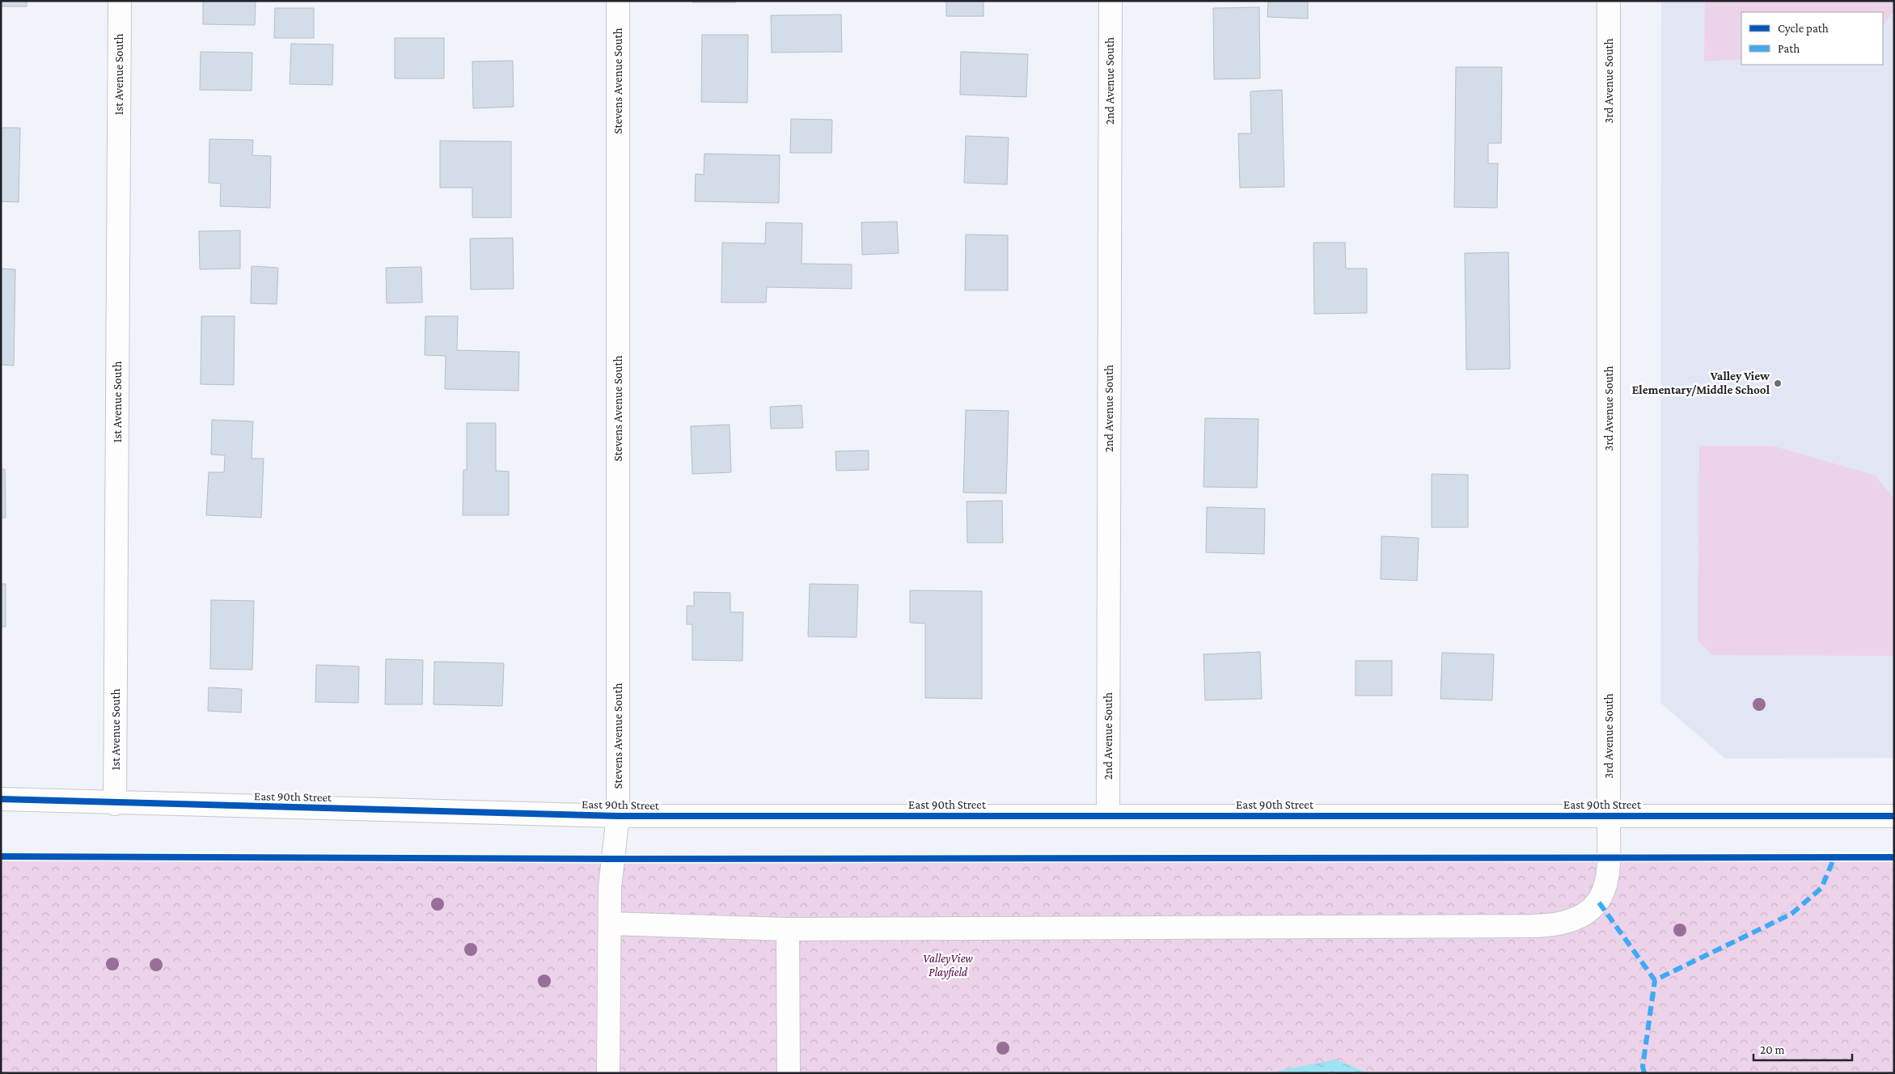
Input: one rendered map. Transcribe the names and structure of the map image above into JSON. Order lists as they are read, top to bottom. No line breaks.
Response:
{"streets":{"street":["1st Avenue South","Stevens Avenue South","2nd Avenue South","3rd Avenue South","East 90th Street"]},"crossings":[["1st Avenue South","East 90th Street"],["Stevens Avenue South","3rd Avenue South"],["Stevens Avenue South","East 90th Street"],["2nd Avenue South","East 90th Street"],["3rd Avenue South","East 90th Street"]],"parks":["ValleyView Playfield"],"places":["Valley View Elementary/Middle School"],"legend":["Cycle path","Path"],"scale_bar":"20 m"}
